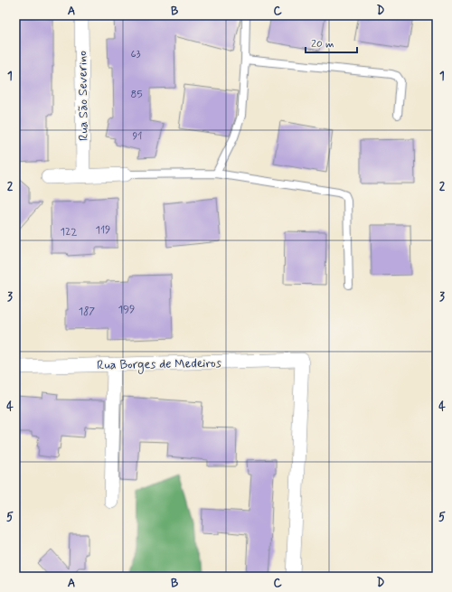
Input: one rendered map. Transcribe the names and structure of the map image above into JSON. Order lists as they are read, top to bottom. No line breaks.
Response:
{"streets":{"street":["Rua São Severino","Rua Borges de Medeiros"]},"house_numbers":["63","85","91","119","122","199","187"],"scale_bar":"20 m","grid":{"columns":["A","B","C","D"],"rows":["1","2","3","4","5"]}}
